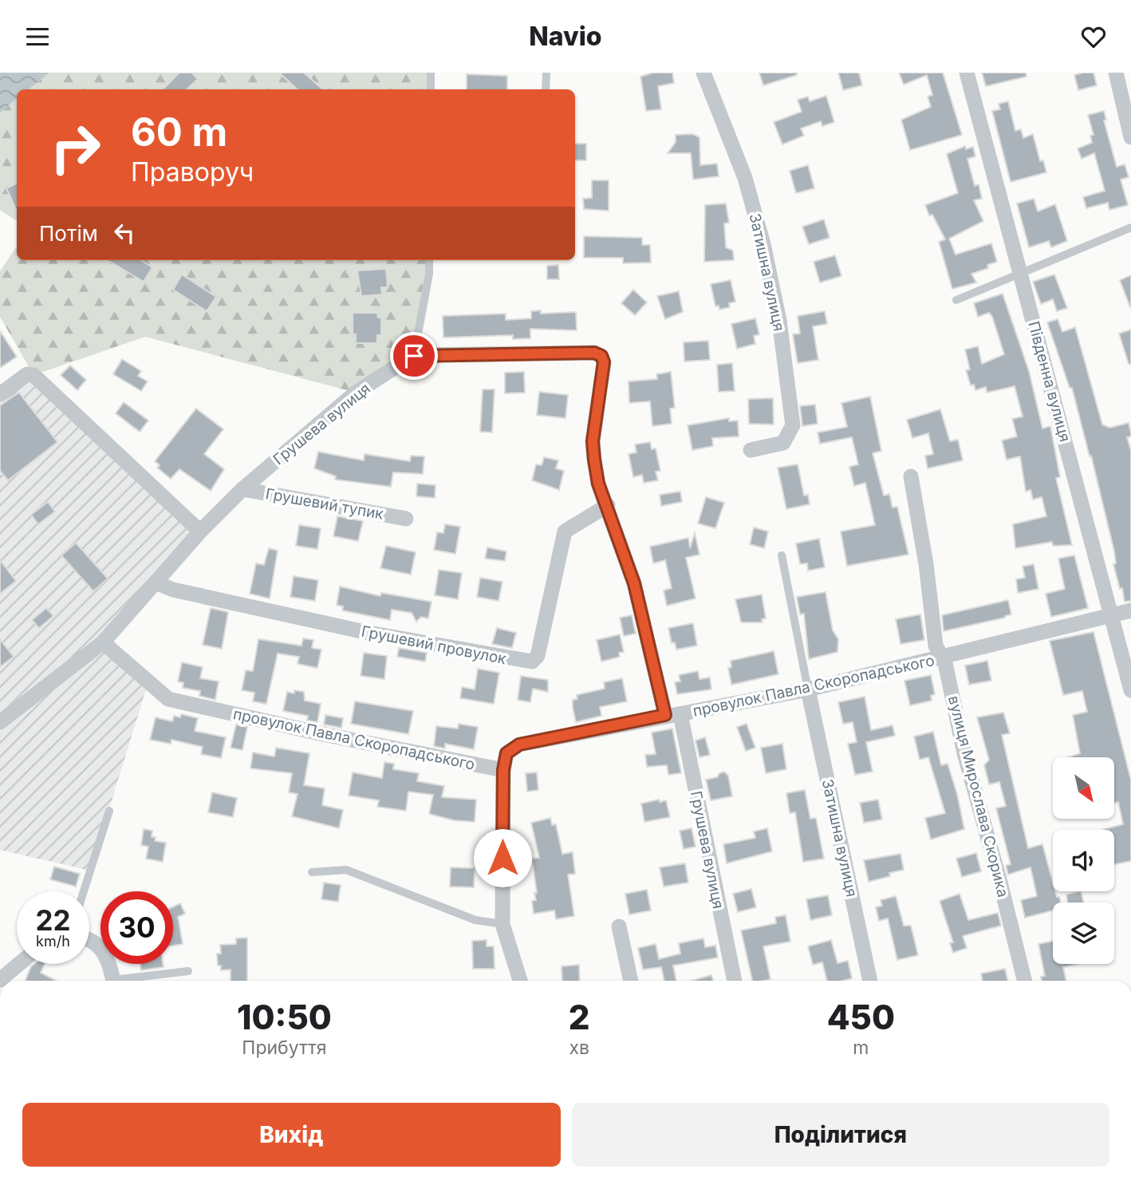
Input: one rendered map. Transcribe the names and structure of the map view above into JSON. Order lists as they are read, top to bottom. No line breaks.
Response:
{"streets":{"street":["Затишна вулиця","Південна вулиця","Грушева вулиця","Грушевий тупик","Грушевий провулок","провулок Павла Скоропадського","вулиця Мирослава Скорика"]},"crossings":[["Затишна вулиця","провулок Павла Скоропадського"],["Південна вулиця","провулок Павла Скоропадського"],["Грушева вулиця","Грушевий тупик"],["Грушева вулиця","Грушевий провулок"],["Грушева вулиця","провулок Павла Скоропадського"],["провулок Павла Скоропадського","вулиця Мирослава Скорика"]],"north":"bottom right","page":{"header":"Navio","turn":["60 m","Праворуч"],"then":"Потім","speed":"22 km/h","limit":"30","eta":["10:50","Прибуття","2","хв","450","m"],"buttons":["Вихід","Поділитися"]}}
